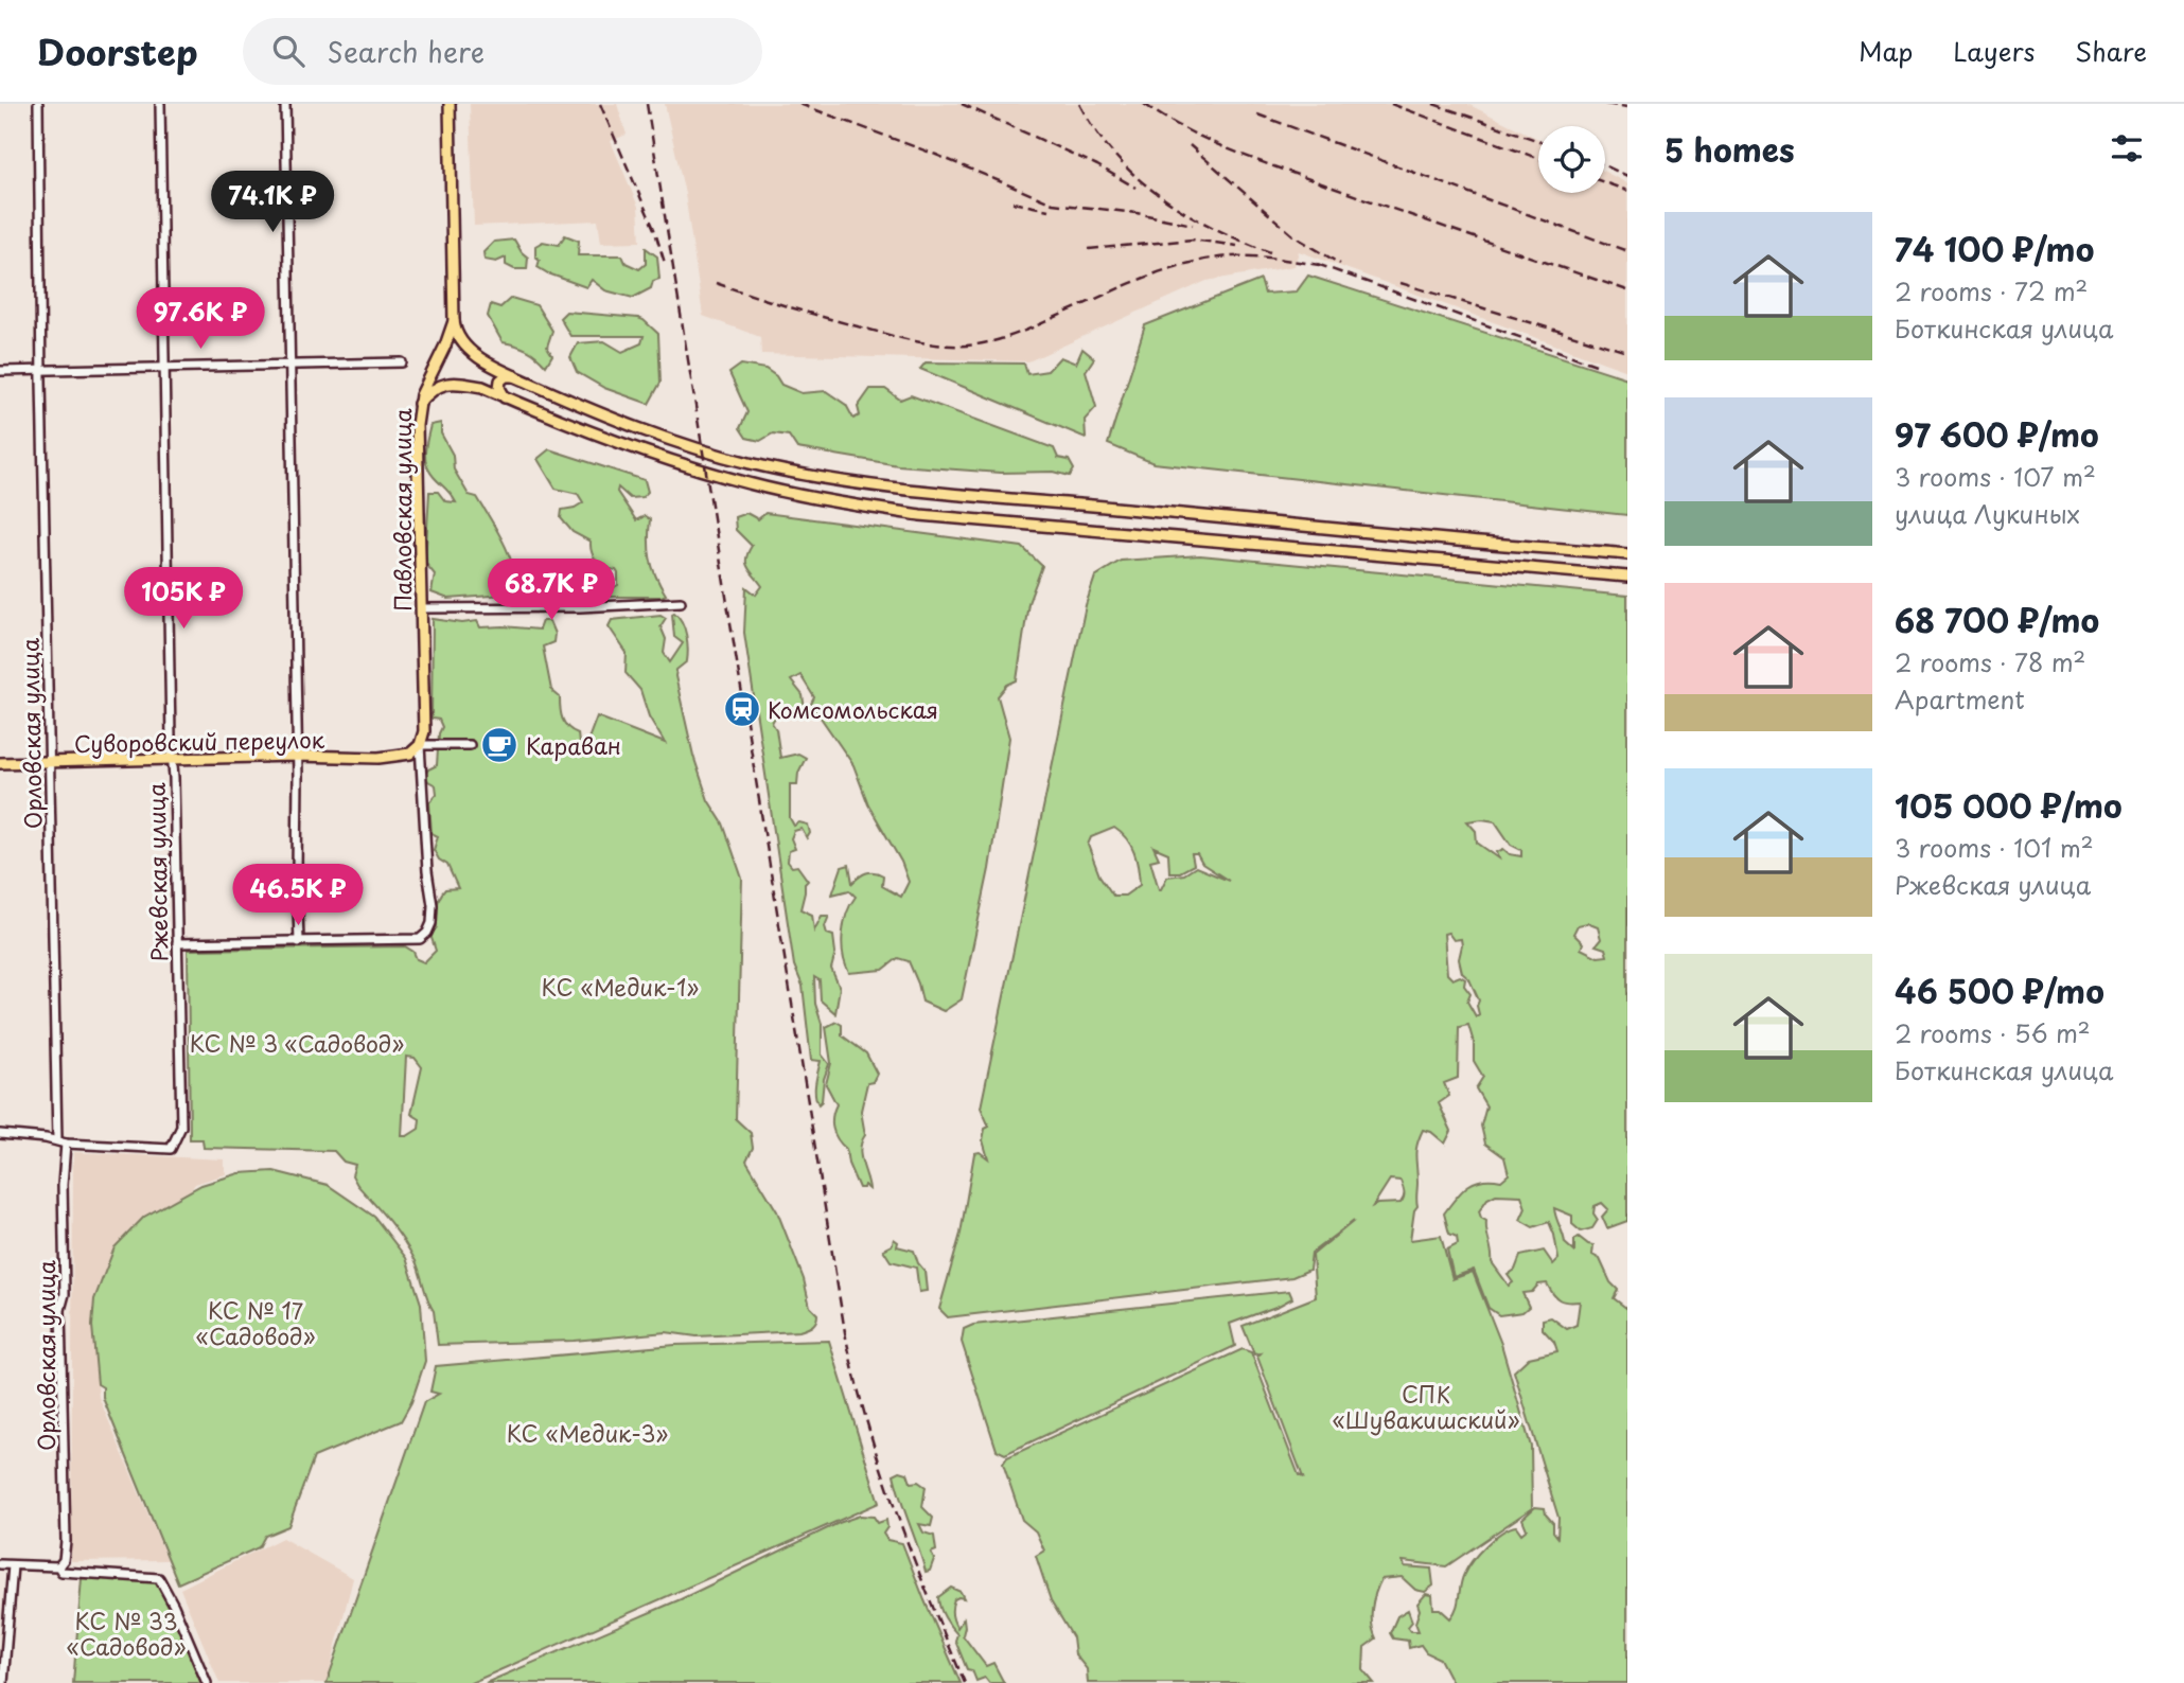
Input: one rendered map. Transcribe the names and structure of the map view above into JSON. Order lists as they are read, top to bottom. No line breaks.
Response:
{"streets":{"main road":["Павловская улица","Суворовский переулок"],"street":["Орловская улица","Ржевская улица"]},"crossings":[["Павловская улица","Суворовский переулок"],["Орловская улица","Суворовский переулок"],["Орловская улица","Ржевская улица"],["Суворовский переулок","Ржевская улица"]],"parks":["КС «Медик-1»","КС № 3 «Садовод»","КС № 17 «Садовод»","СПК «Шувакишский»","КС «Медик-3»","КС № 33 «Садовод»"],"places":{"station":["Комсомольская"],"cafe":["Караван"]},"page":{"header":"Doorstep","search":"Search here","nav":["Map","Layers","Share"],"heading":"5 homes","price":["74.1K ₽","97.6K ₽","68.7K ₽","105K ₽","46.5K ₽"],"list":[{"name":"74 100 ₽/mo","note":"2 rooms · 72 m² · Боткинская улица"},{"name":"97 600 ₽/mo","note":"3 rooms · 107 m² · улица Лукиных"},{"name":"68 700 ₽/mo","note":"2 rooms · 78 m² · Apartment"},{"name":"105 000 ₽/mo","note":"3 rooms · 101 m² · Ржевская улица"},{"name":"46 500 ₽/mo","note":"2 rooms · 56 m² · Боткинская улица"}]}}
